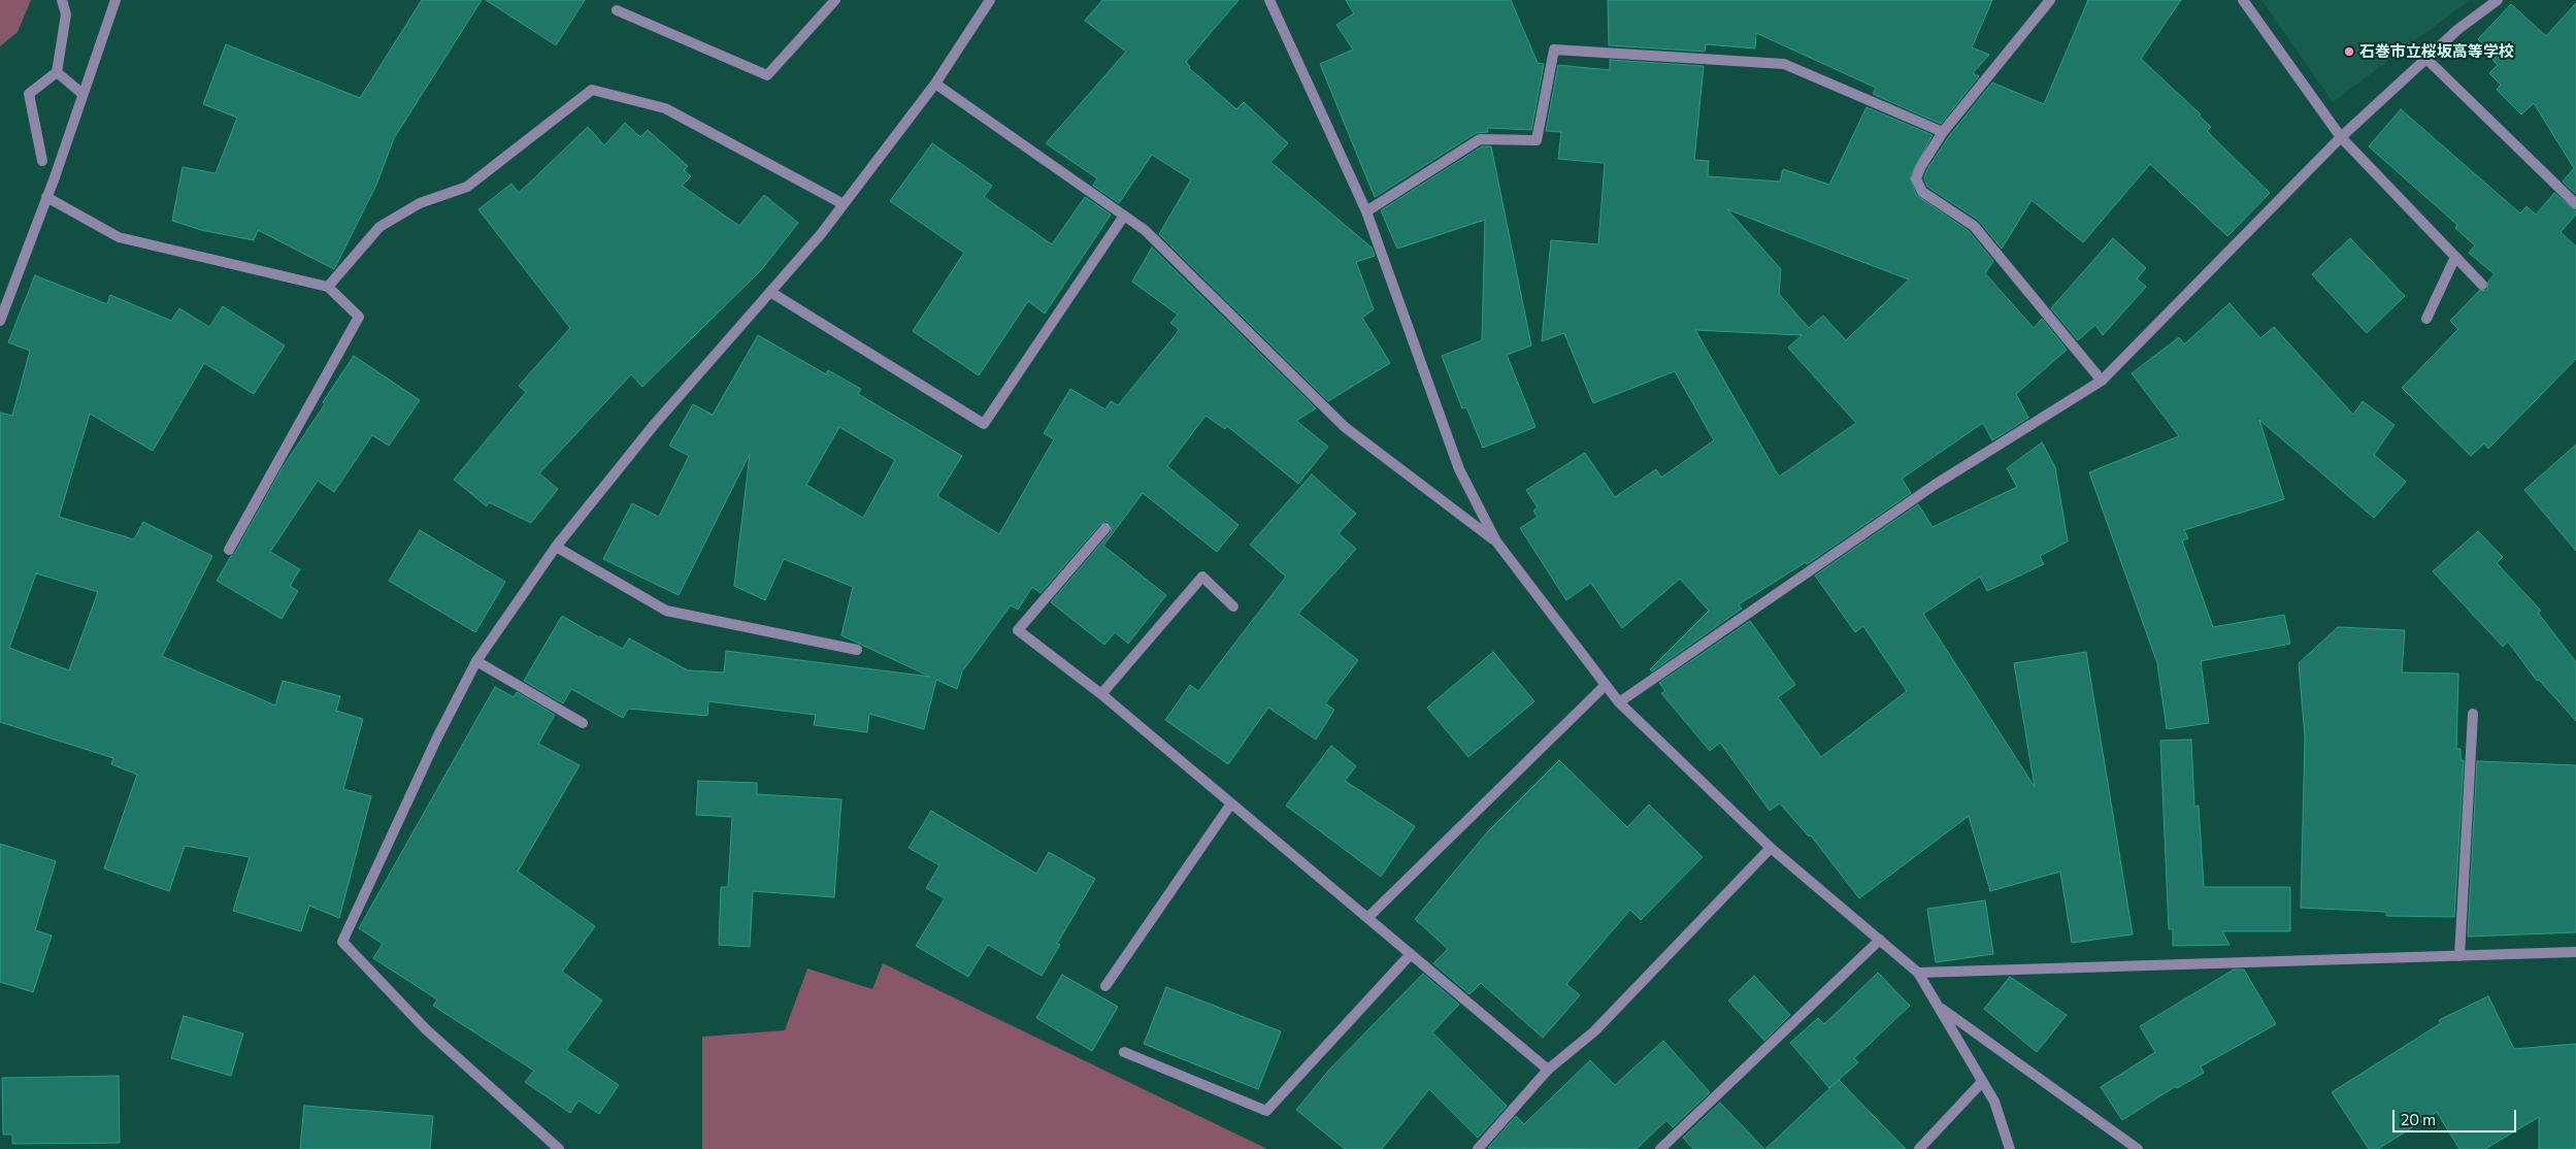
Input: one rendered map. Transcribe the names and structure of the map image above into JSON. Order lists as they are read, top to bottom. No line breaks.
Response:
{"places":["石巻市立桜坂高等学校"],"scale_bar":"20 m"}
